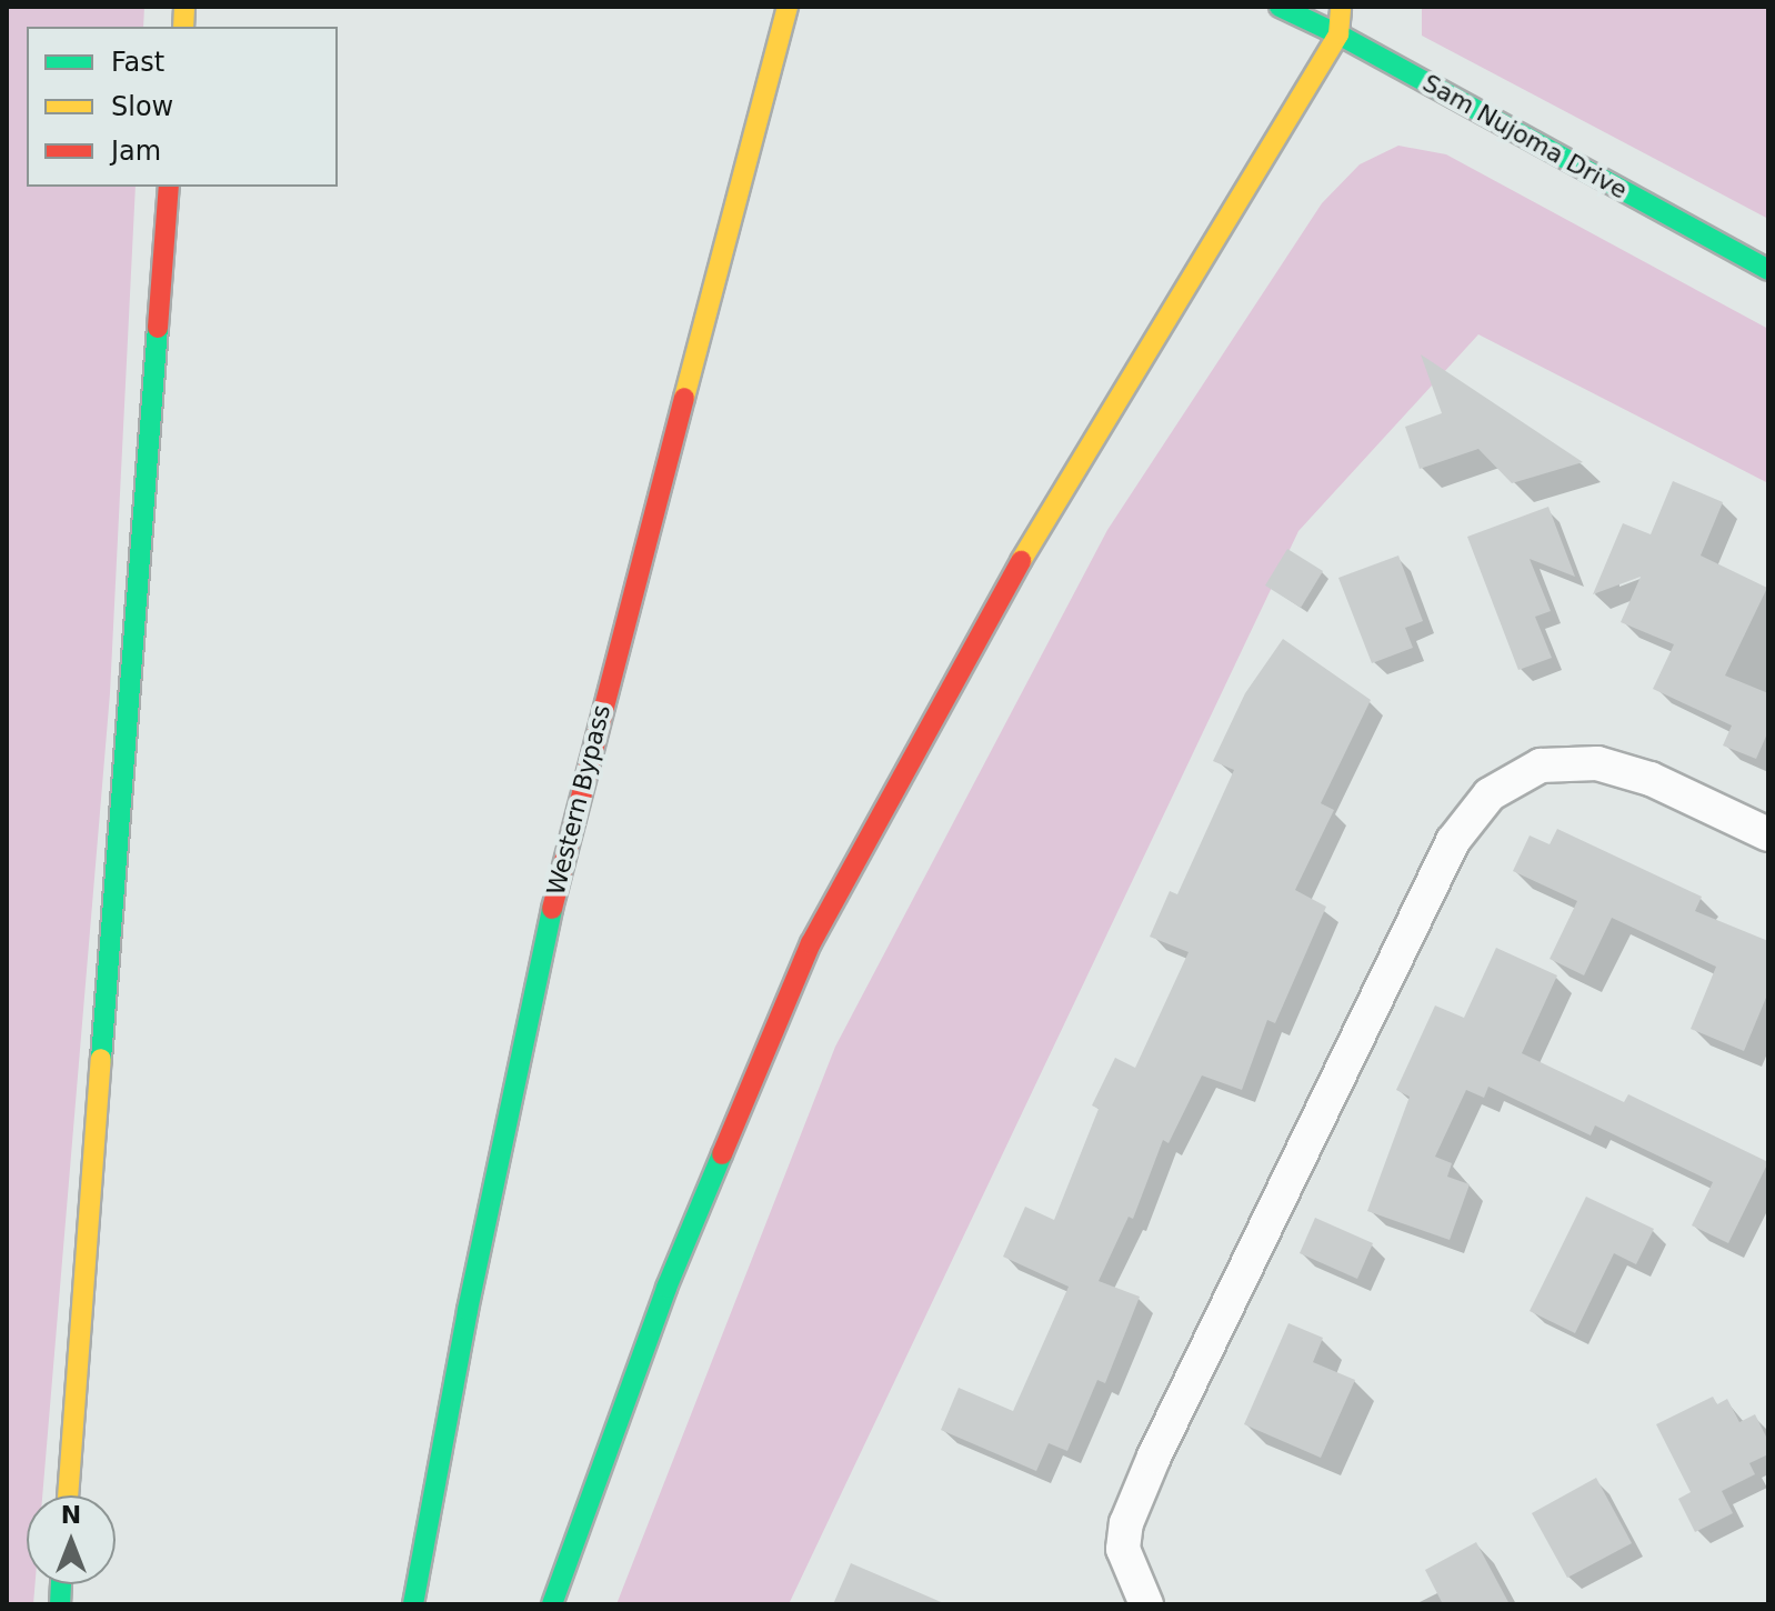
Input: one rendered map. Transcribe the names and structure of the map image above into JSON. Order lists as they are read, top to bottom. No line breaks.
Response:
{"streets":{"highway":["Sam Nujoma Drive","Western Bypass"]},"legend":["Fast","Slow","Jam"],"north":"top"}
